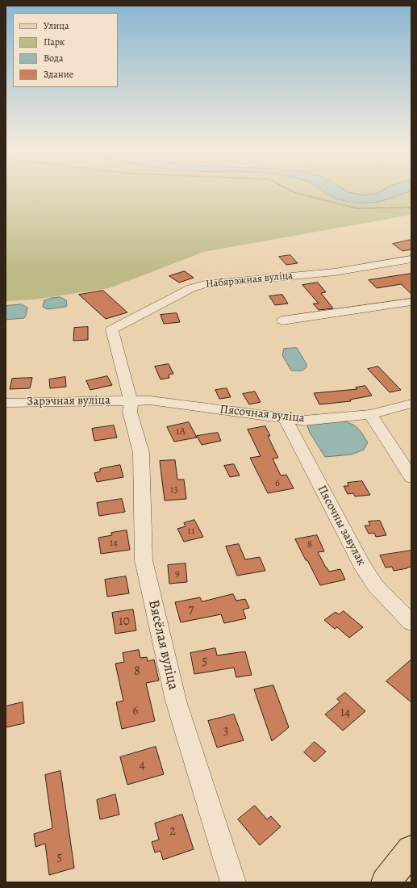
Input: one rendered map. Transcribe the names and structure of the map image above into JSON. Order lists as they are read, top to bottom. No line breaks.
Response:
{"streets":{"street":["Набярэжная вуліца","Зарэчная вуліца","Пясочная вуліца","Пясочны завулак","Вясёлая вуліца"]},"crossings":[["Набярэжная вуліца","Зарэчная вуліца"],["Набярэжная вуліца","Пясочная вуліца"],["Набярэжная вуліца","Вясёлая вуліца"],["Зарэчная вуліца","Пясочная вуліца"],["Зарэчная вуліца","Вясёлая вуліца"],["Пясочная вуліца","Пясочны завулак"],["Пясочная вуліца","Вясёлая вуліца"]],"house_numbers":["1А","6","13","11","14","8","9","7","10","5","8","6","14","3","4","2","5"],"legend":["Улица","Парк","Вода","Здание"]}
